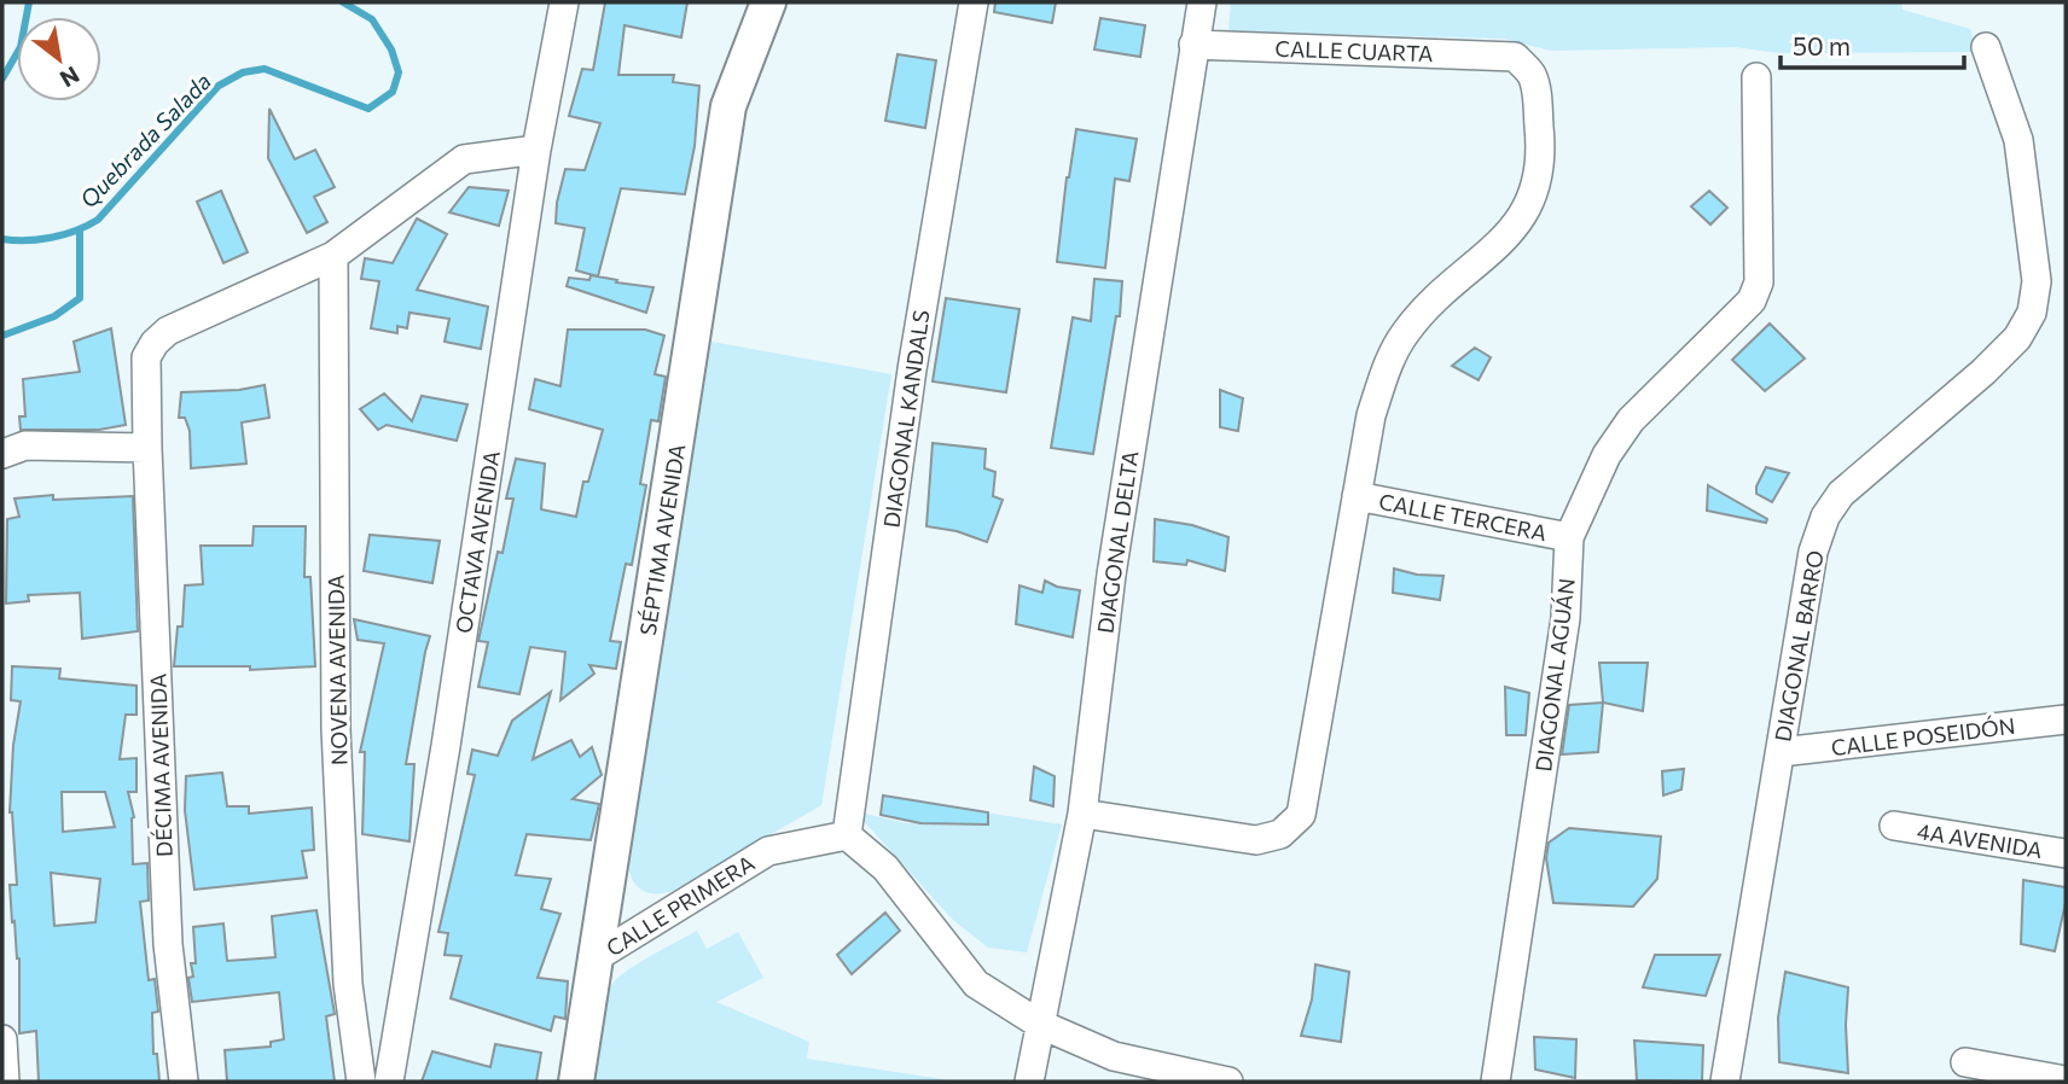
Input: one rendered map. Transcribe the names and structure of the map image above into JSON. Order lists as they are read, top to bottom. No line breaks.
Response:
{"streets":{"street":["CALLE CUARTA","DIAGONAL KANDALS","CALLE TERCERA","SÉPTIMA AVENIDA","OCTAVA AVENIDA","DIAGONAL DELTA","DIAGONAL BARRO","NOVENA AVENIDA","DIAGONAL AGUÁN","CALLE POSEIDÓN","DÉCIMA AVENIDA","4A AVENIDA","CALLE PRIMERA"]},"crossings":[["CALLE CUARTA","CALLE TERCERA"],["CALLE CUARTA","DIAGONAL DELTA"],["DIAGONAL KANDALS","CALLE PRIMERA"],["CALLE TERCERA","DIAGONAL AGUÁN"],["SÉPTIMA AVENIDA","CALLE PRIMERA"],["OCTAVA AVENIDA","DÉCIMA AVENIDA"],["DIAGONAL BARRO","CALLE POSEIDÓN"],["NOVENA AVENIDA","DÉCIMA AVENIDA"]],"water":["Quebrada Salada"],"scale_bar":"50 m","north":"bottom right"}
